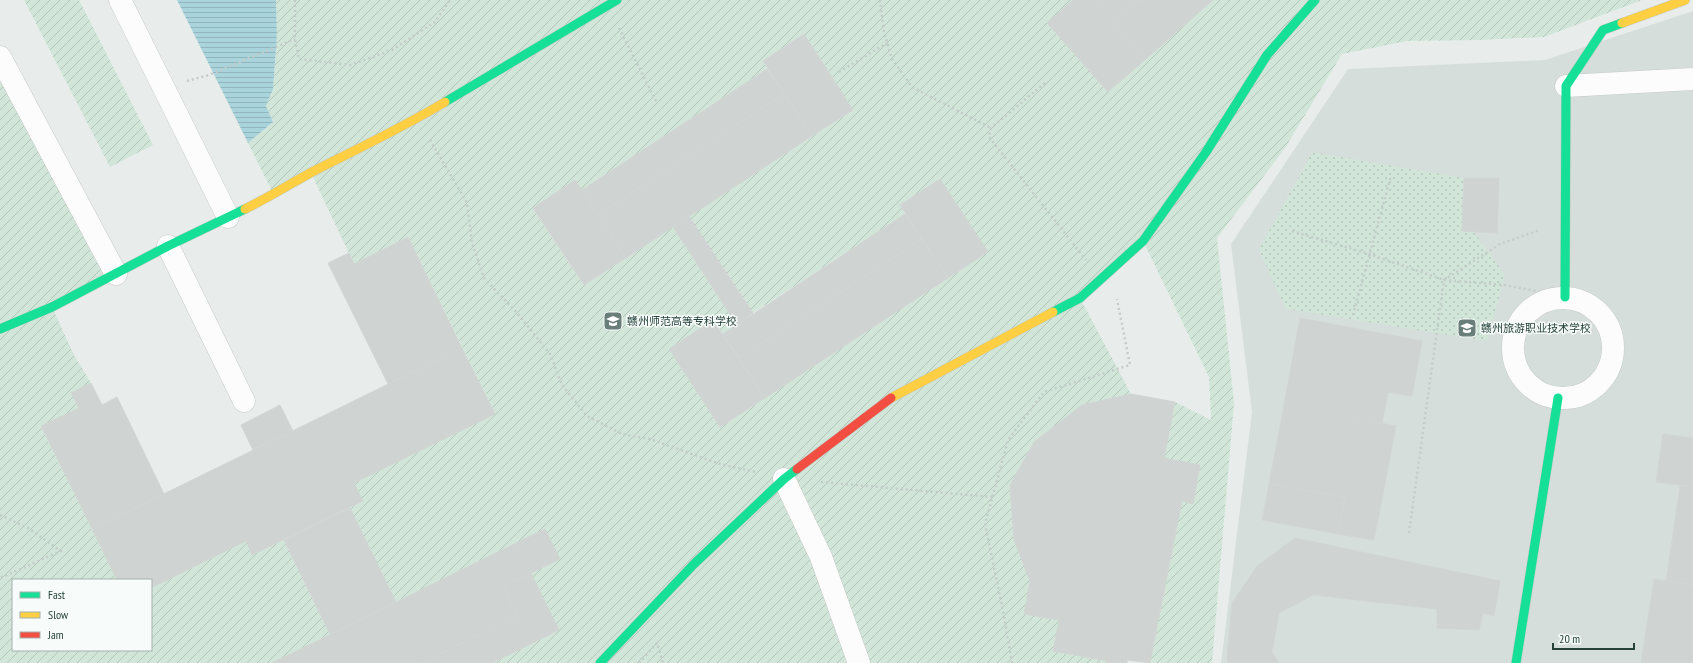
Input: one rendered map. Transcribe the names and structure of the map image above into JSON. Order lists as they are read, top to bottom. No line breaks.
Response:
{"places":{"school or university":["赣州师范高等专科学校","赣州旅游职业技术学校"]},"legend":["Fast","Slow","Jam"],"scale_bar":"20 m"}
